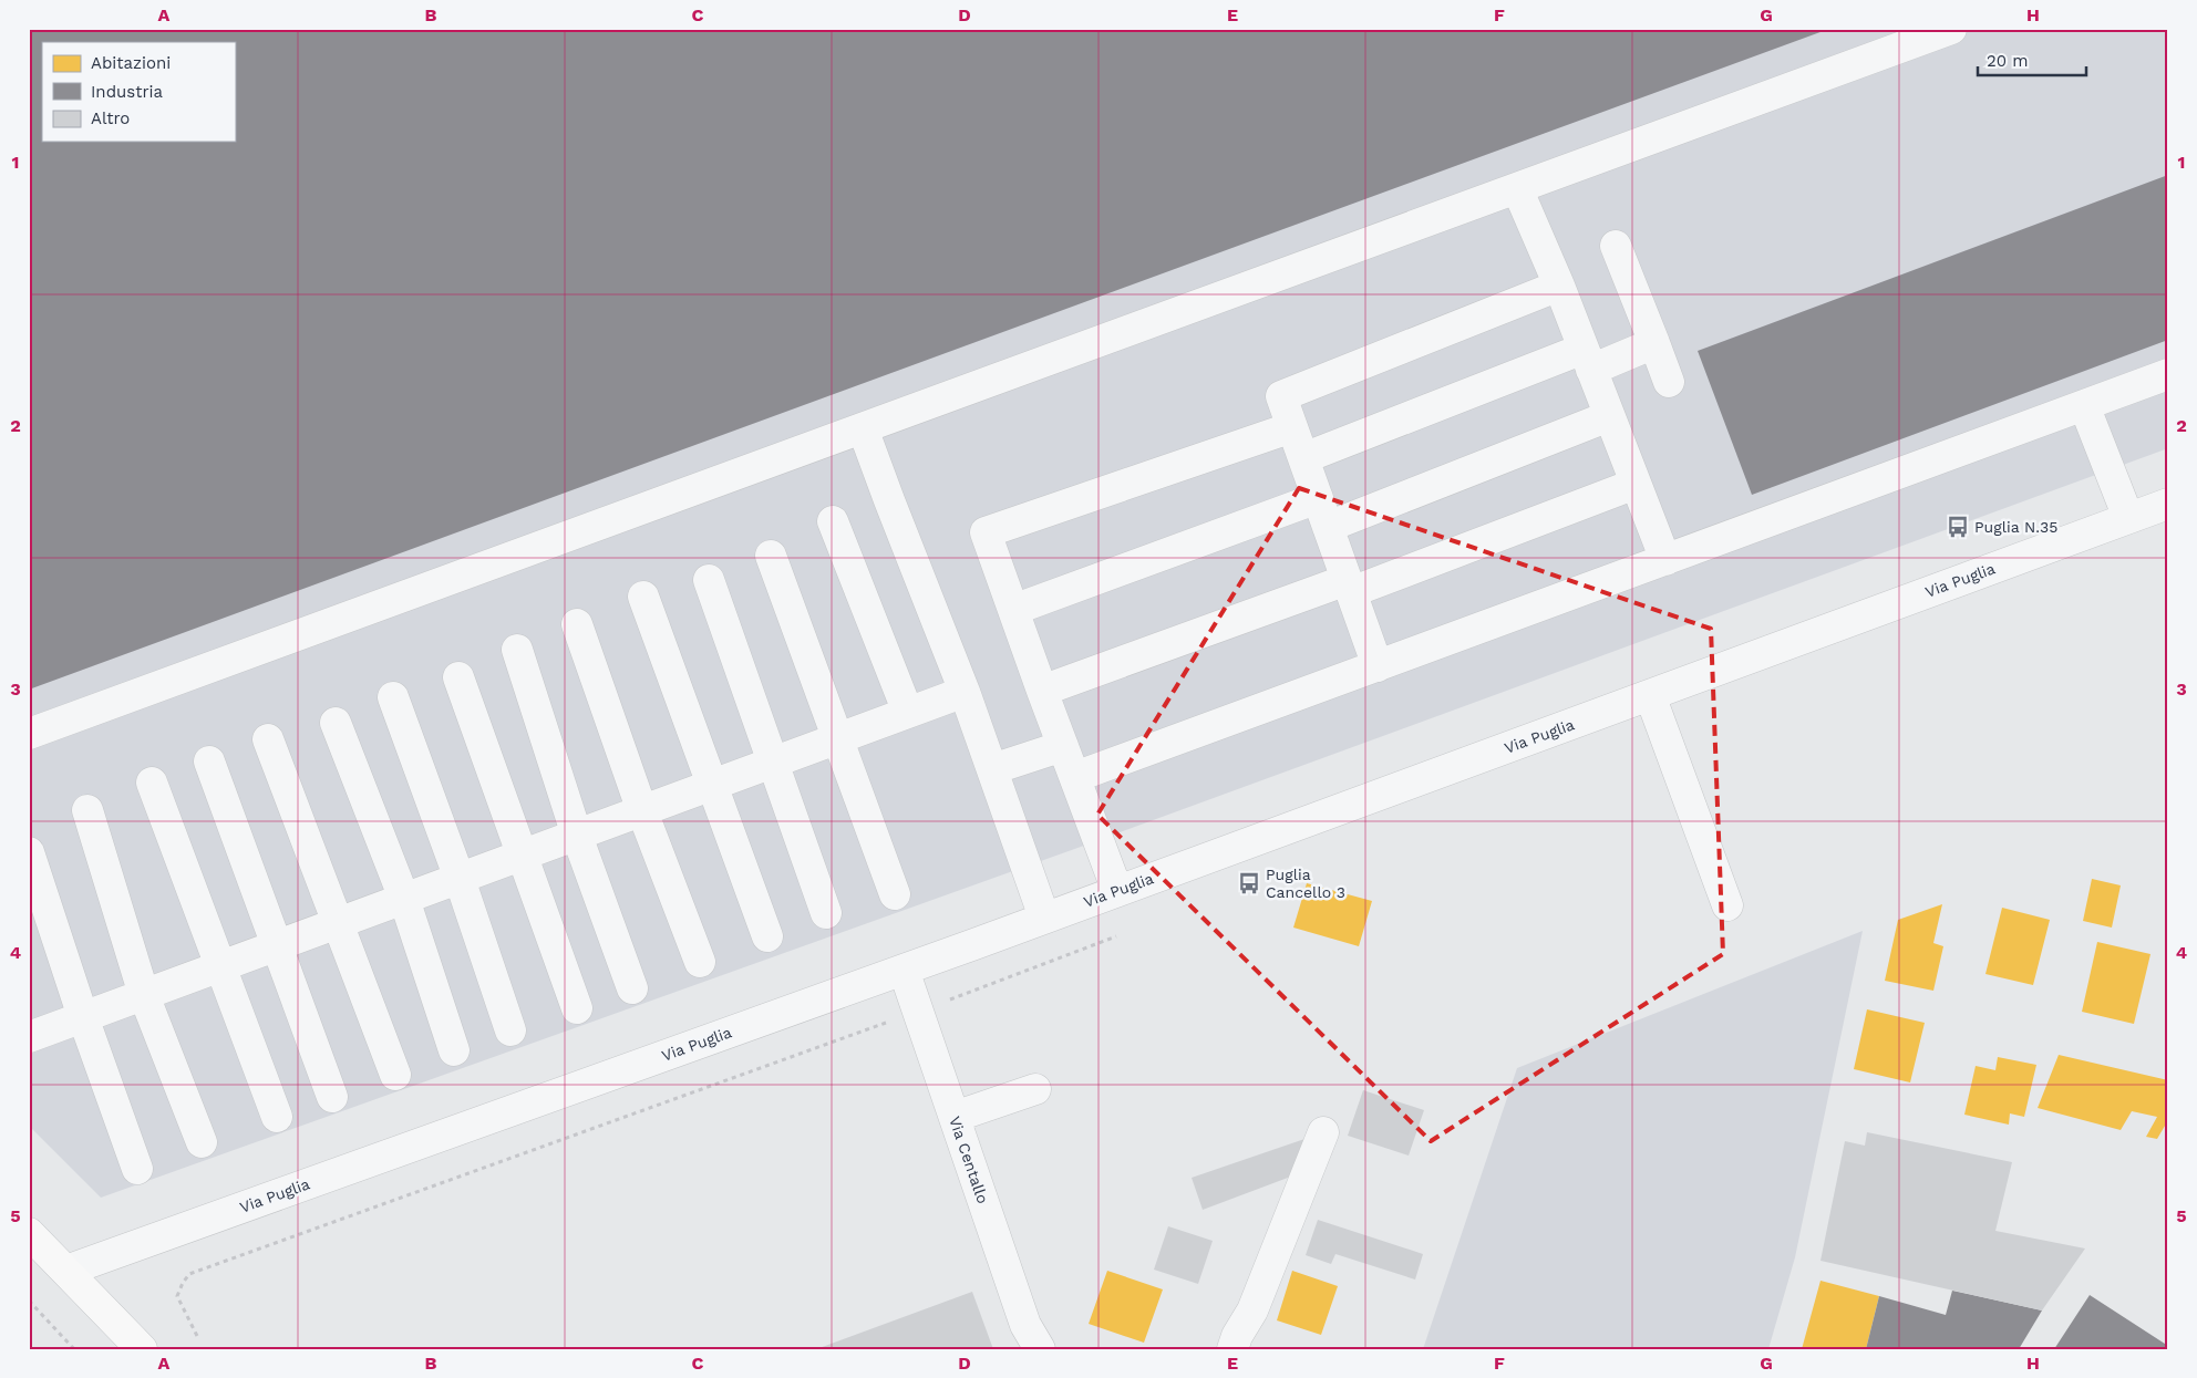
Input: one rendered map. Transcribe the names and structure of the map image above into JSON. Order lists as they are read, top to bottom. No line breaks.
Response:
{"streets":{"street":["Via Puglia","Via Centallo"]},"crossings":[["Via Puglia","Via Centallo"]],"places":{"bus stop":["Puglia N.35","Puglia Cancello 3"]},"legend":["Abitazioni","Industria","Altro"],"scale_bar":"20 m","grid":{"columns":["A","B","C","D","E","F","G","H"],"rows":["1","2","3","4","5"]}}
